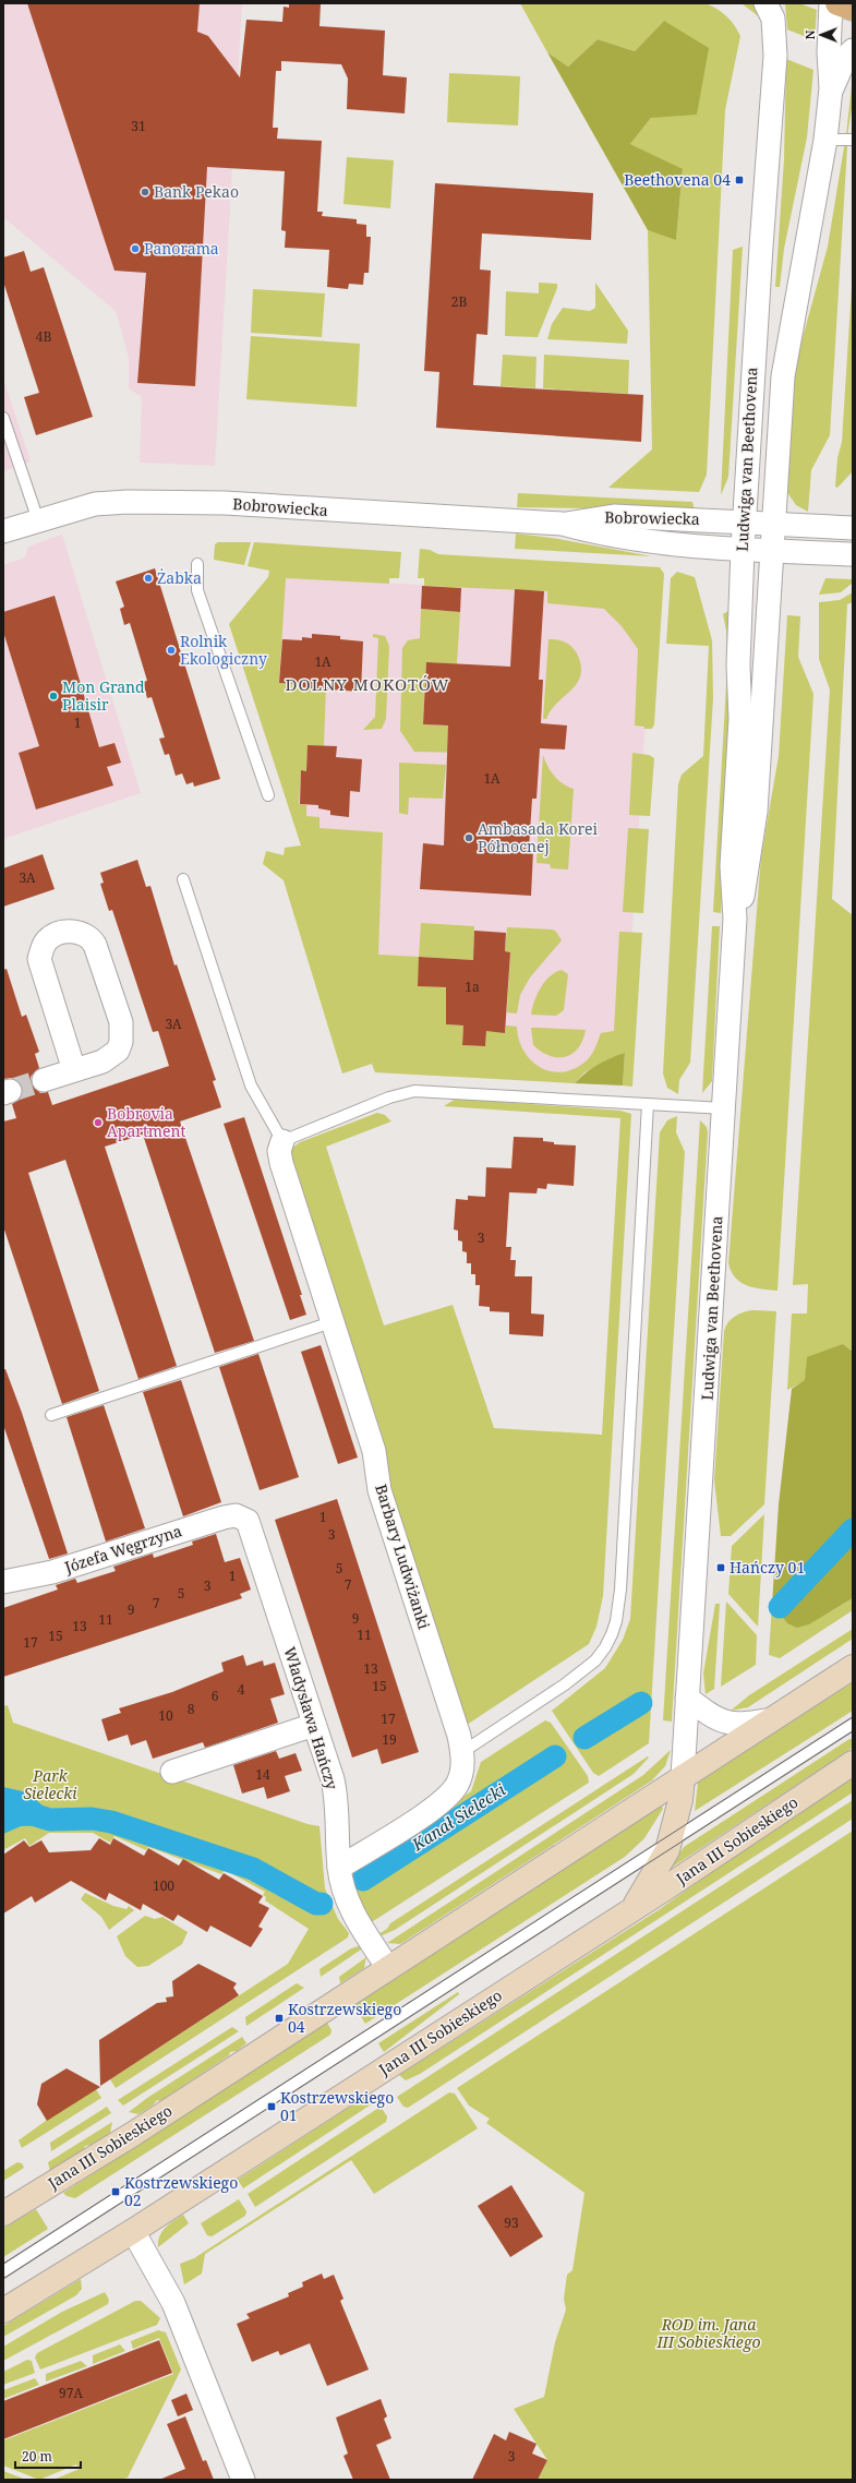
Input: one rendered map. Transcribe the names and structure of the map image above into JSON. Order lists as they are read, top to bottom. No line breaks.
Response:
{"streets":{"main road":["Jana III Sobieskiego"],"street":["Ludwiga van Beethovena","Bobrowiecka","Józefa Węgrzyna","Barbary Ludwiżanki","Władysława Hańczy"]},"crossings":[["Ludwiga van Beethovena","Bobrowiecka"],["Ludwiga van Beethovena","Jana III Sobieskiego"],["Józefa Węgrzyna","Władysława Hańczy"],["Barbary Ludwiżanki","Władysława Hańczy"],["Władysława Hańczy","Jana III Sobieskiego"]],"districts":["DOLNY MOKOTÓW"],"water":["Kanał Sielecki"],"parks":["Park Sielecki","ROD im. Jana III Sobieskiego"],"places":{"transit":["Beethovena 04","Hańczy 01","Kostrzewskiego 04","Kostrzewskiego 01","Kostrzewskiego 02"],"other":["Bank Pekao","Panorama","Żabka","Rolnik Ekologiczny","Mon Grand Plaisir","Ambasada Korei Północnej","Bobrovia Apartment"]},"house_numbers":["31","2B","4B","1A","1","1A","3A","1a","3A","3","1","3","5","1","7","3","5","7","9","9","11","13","11","15","17","13","15","4","6","8","10","17","19","14","100","93","97A","3"],"scale_bar":"20 m","north":"left"}
